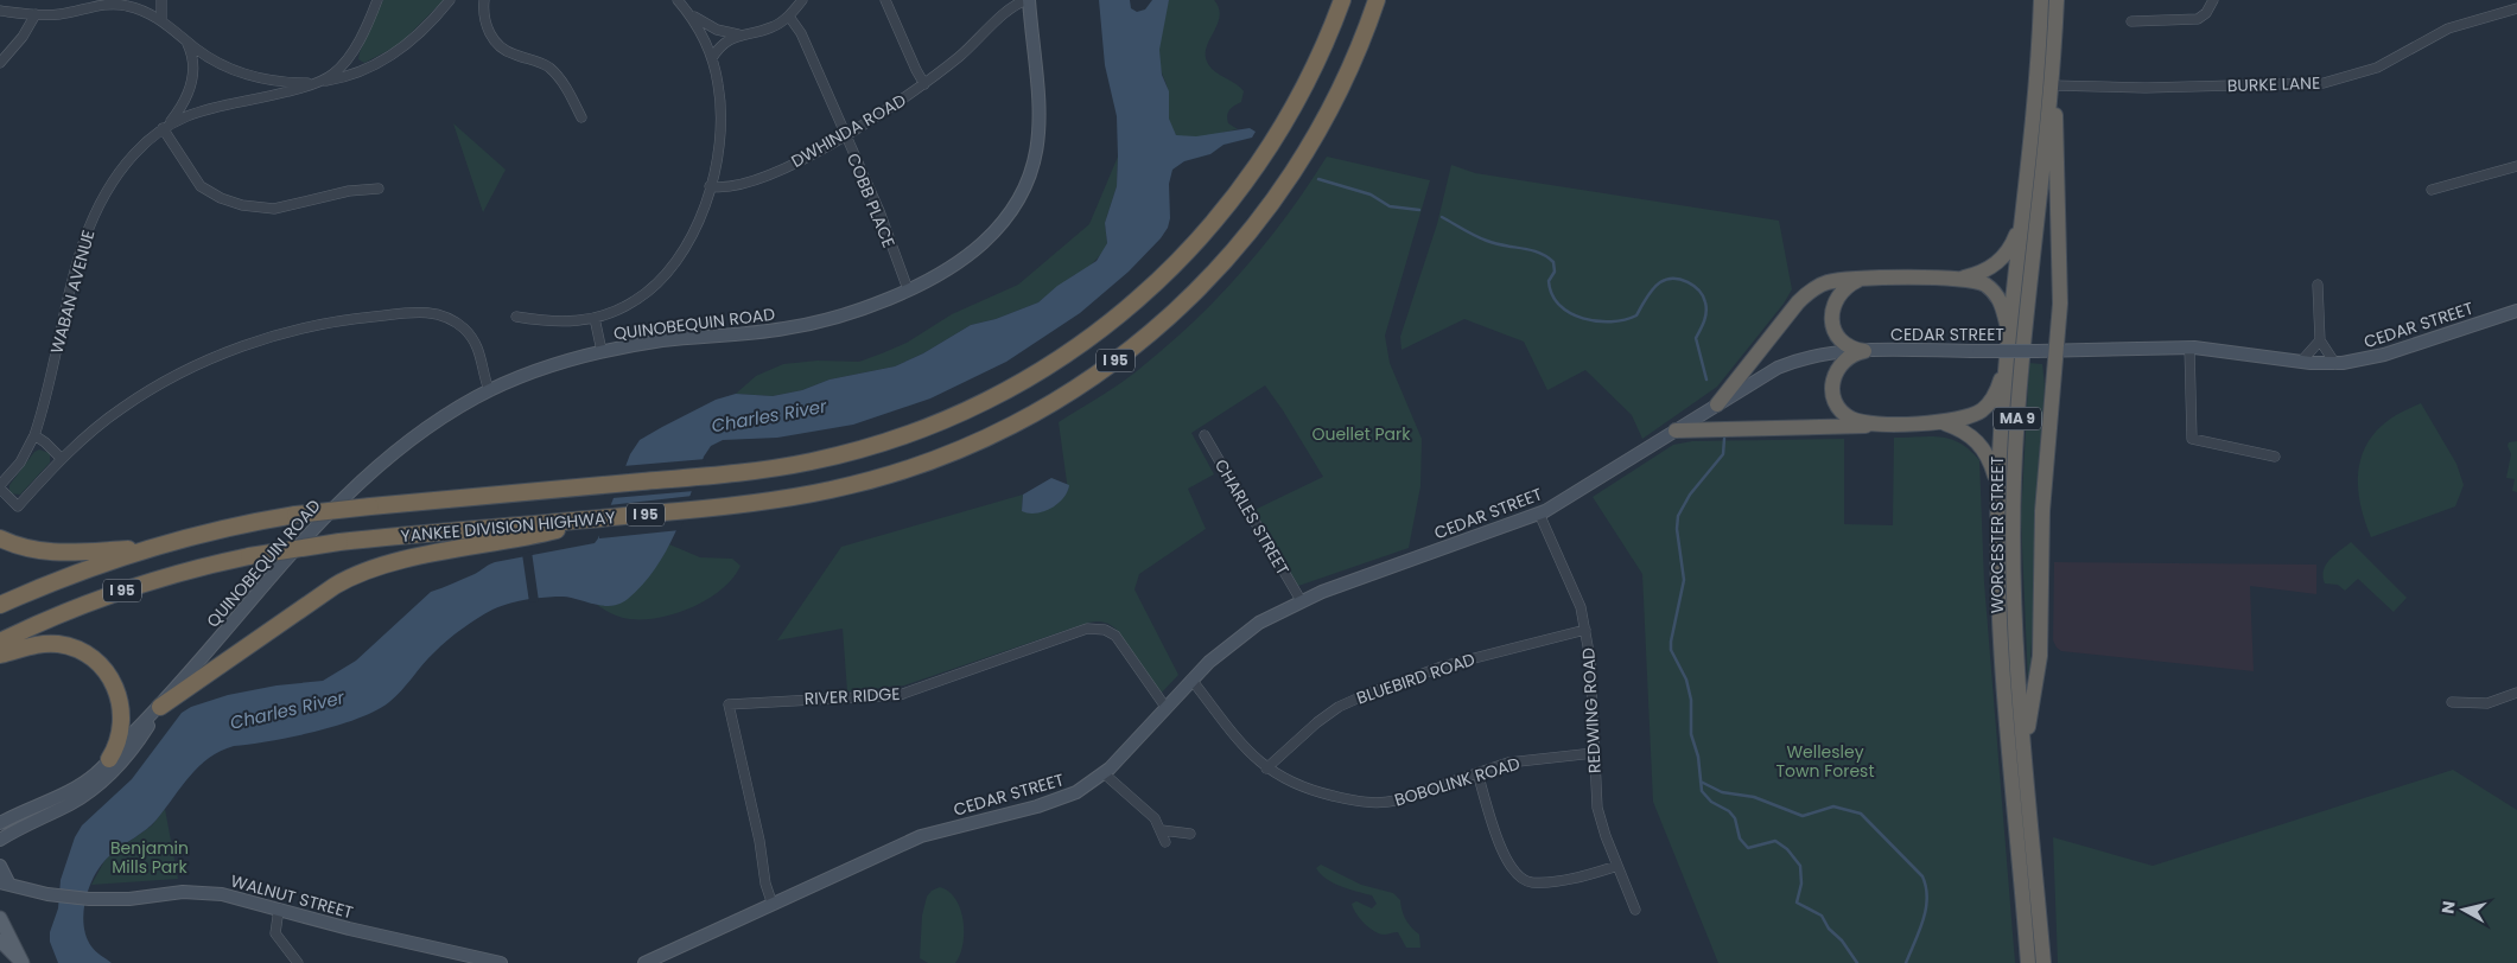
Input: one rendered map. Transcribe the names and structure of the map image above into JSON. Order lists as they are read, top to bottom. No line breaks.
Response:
{"streets":{"highway":["I 95","MA 9","YANKEE DIVISION HIGHWAY","WORCESTER STREET"],"main road":["QUINOBEQUIN ROAD","CEDAR STREET","WALNUT STREET"],"street":["BURKE LANE","DWHINDA ROAD","COBB PLACE","WABAN AVENUE","CHARLES STREET","BLUEBIRD ROAD","RIVER RIDGE","REDWING ROAD","BOBOLINK ROAD"]},"crossings":[["BURKE LANE","WORCESTER STREET"],["DWHINDA ROAD","COBB PLACE"],["DWHINDA ROAD","QUINOBEQUIN ROAD"],["COBB PLACE","QUINOBEQUIN ROAD"],["CEDAR STREET","CHARLES STREET"],["CEDAR STREET","RIVER RIDGE"],["CEDAR STREET","REDWING ROAD"],["CEDAR STREET","BOBOLINK ROAD"],["BLUEBIRD ROAD","REDWING ROAD"],["BLUEBIRD ROAD","BOBOLINK ROAD"],["REDWING ROAD","BOBOLINK ROAD"]],"water":["Charles River"],"parks":["Ouellet Park","Wellesley Town Forest","Benjamin Mills Park"],"north":"left"}
